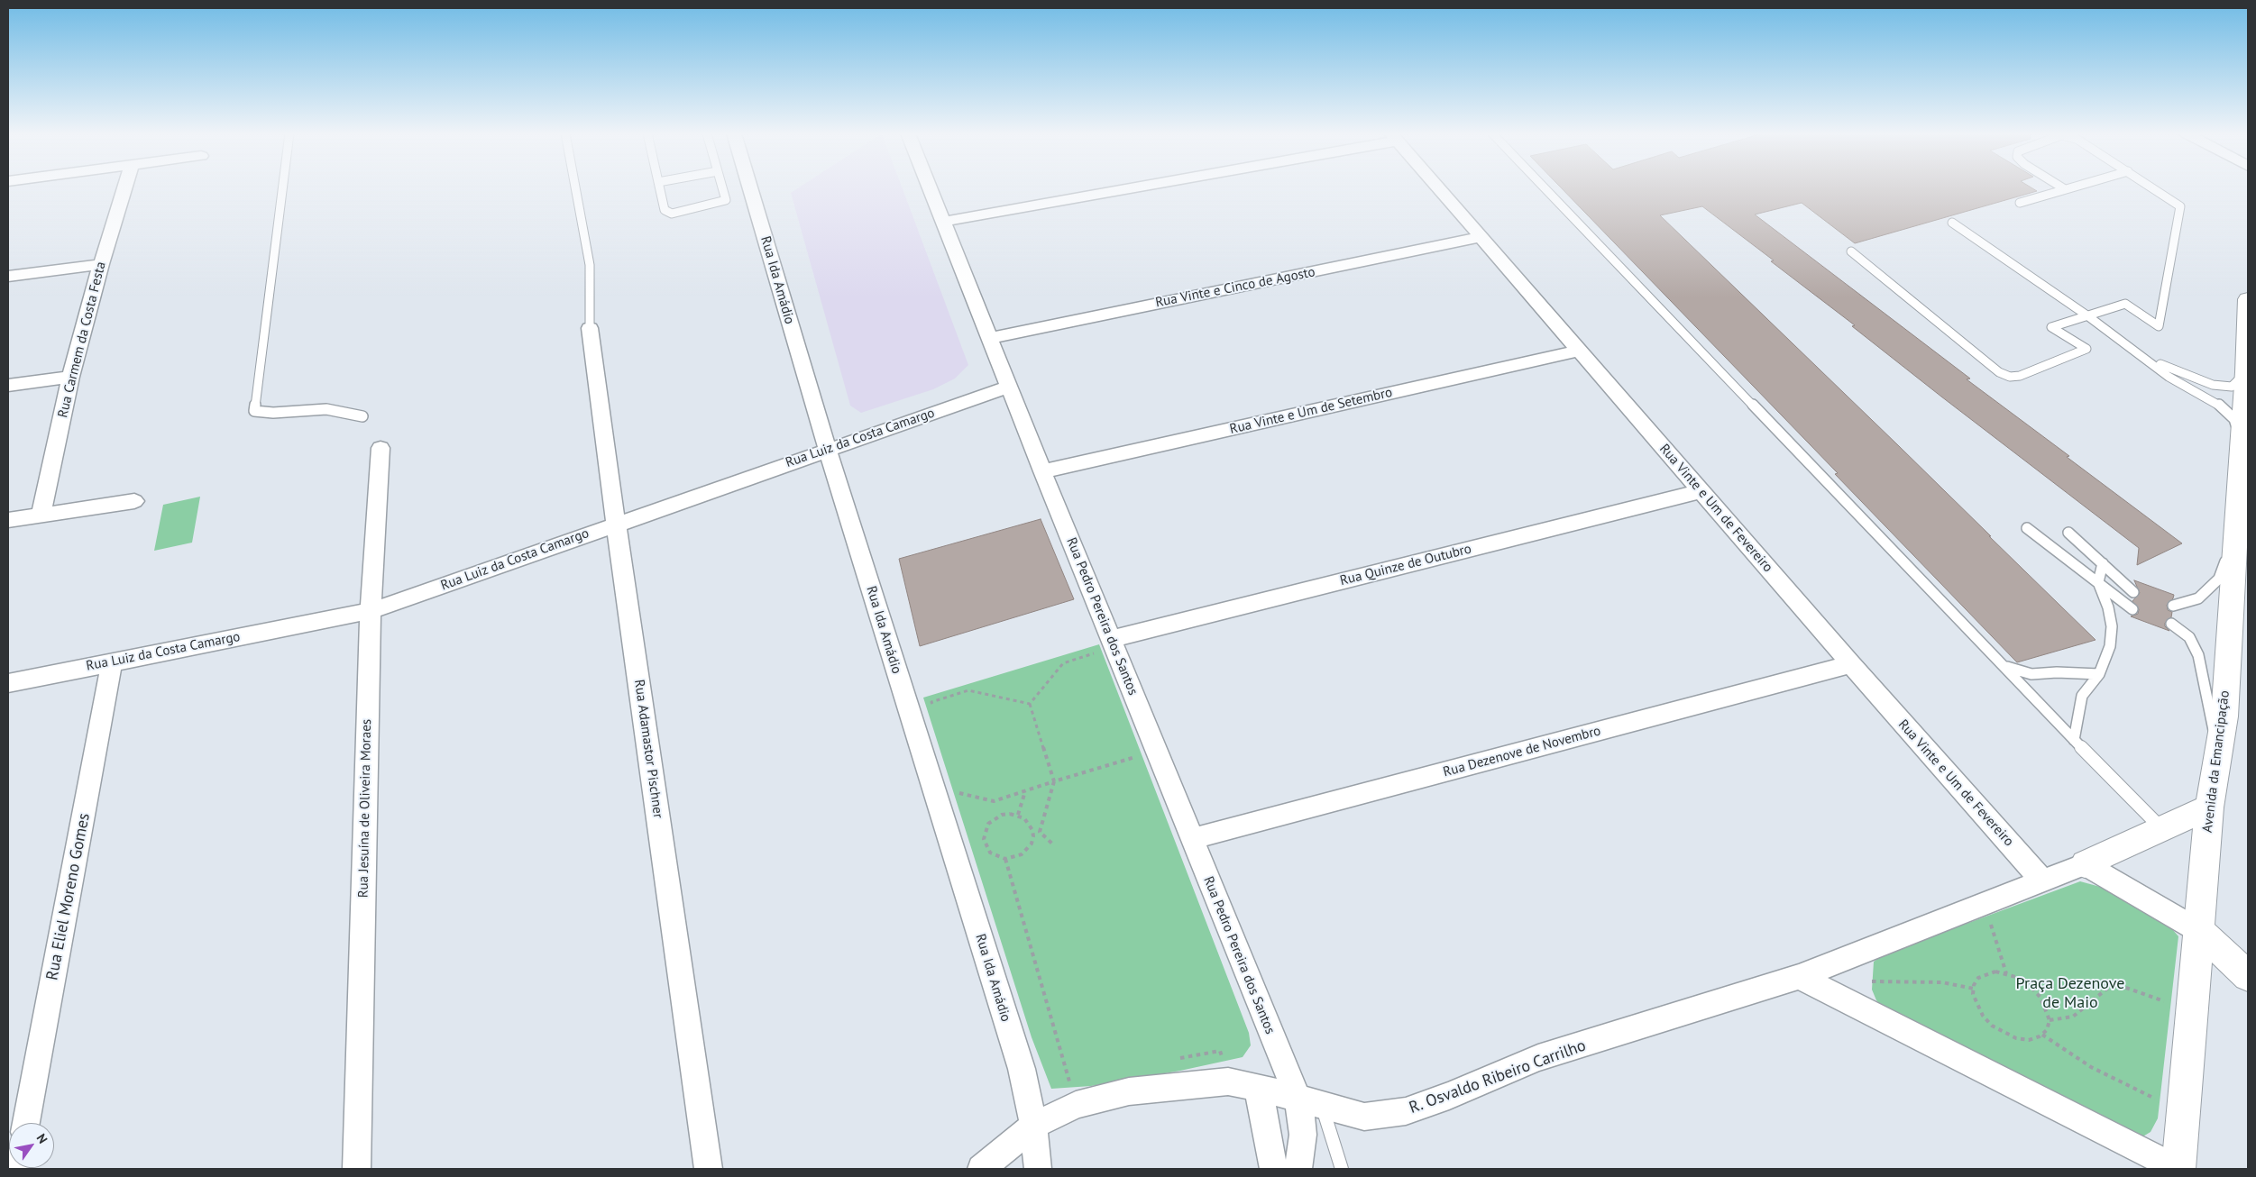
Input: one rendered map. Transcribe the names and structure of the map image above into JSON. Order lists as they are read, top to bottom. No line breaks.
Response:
{"streets":{"main road":["Avenida da Emancipação"],"street":["Rua Ida Amádio","Rua Vinte e Cinco de Agosto","Rua Carmem da Costa Festa","Rua Vinte e Um de Setembro","Rua Luiz da Costa Camargo","Rua Vinte e Um de Fevereiro","Rua Quinze de Outubro","Rua Pedro Pereira dos Santos","Rua Adamastor Pischner","Rua Dezenove de Novembro","Rua Jesuína de Oliveira Moraes","Rua Eliel Moreno Gomes","R. Osvaldo Ribeiro Carrilho"]},"crossings":[["Rua Ida Amádio","Rua Luiz da Costa Camargo"],["Rua Ida Amádio","R. Osvaldo Ribeiro Carrilho"],["Rua Vinte e Cinco de Agosto","Rua Vinte e Um de Fevereiro"],["Rua Vinte e Cinco de Agosto","Rua Pedro Pereira dos Santos"],["Rua Vinte e Um de Setembro","Rua Vinte e Um de Fevereiro"],["Rua Vinte e Um de Setembro","Rua Pedro Pereira dos Santos"],["Rua Luiz da Costa Camargo","Rua Pedro Pereira dos Santos"],["Rua Luiz da Costa Camargo","Rua Adamastor Pischner"],["Rua Luiz da Costa Camargo","Rua Jesuína de Oliveira Moraes"],["Rua Luiz da Costa Camargo","Rua Eliel Moreno Gomes"],["Rua Vinte e Um de Fevereiro","Rua Quinze de Outubro"],["Rua Vinte e Um de Fevereiro","Rua Dezenove de Novembro"],["Rua Vinte e Um de Fevereiro","R. Osvaldo Ribeiro Carrilho"],["Rua Quinze de Outubro","Rua Pedro Pereira dos Santos"],["Rua Pedro Pereira dos Santos","Rua Dezenove de Novembro"],["Rua Pedro Pereira dos Santos","R. Osvaldo Ribeiro Carrilho"]],"parks":["Praça Dezenove de Maio"],"north":"top right"}
